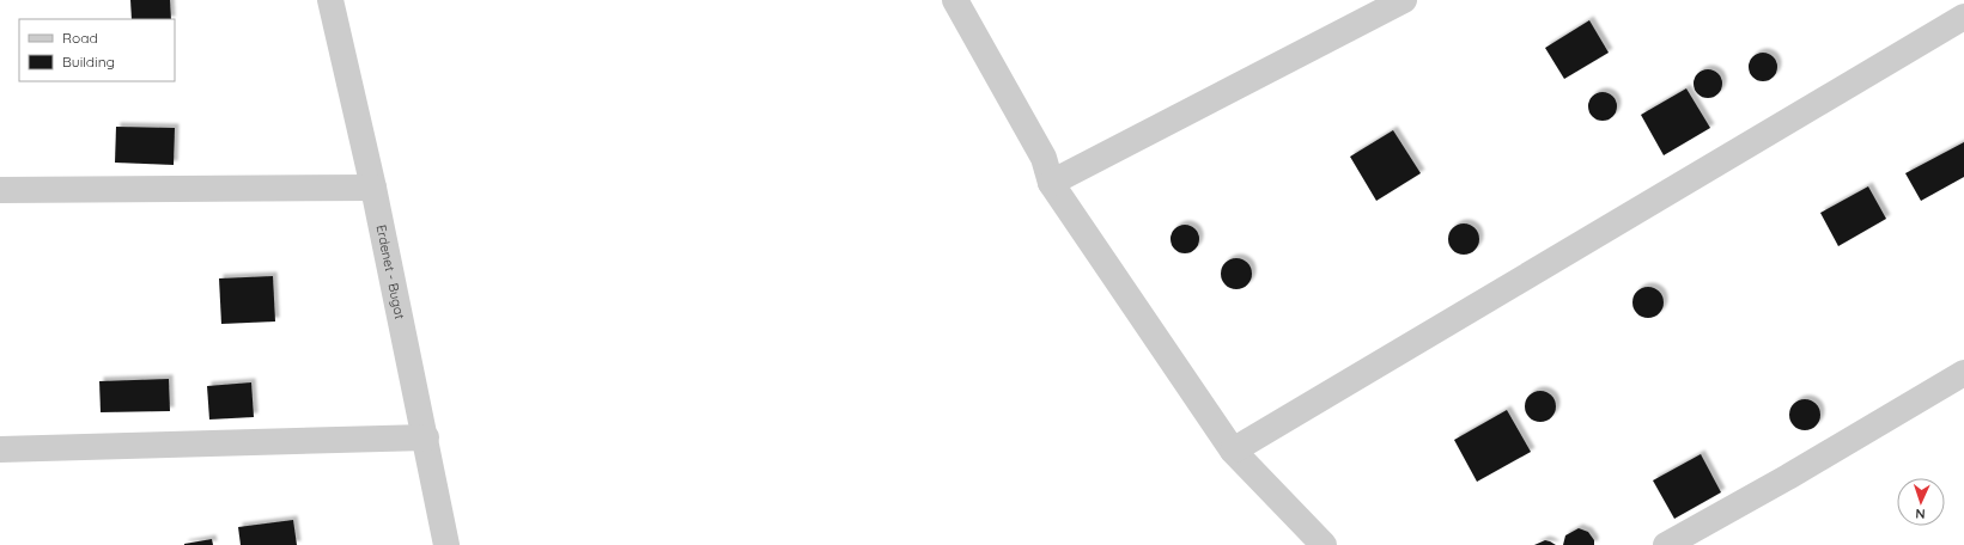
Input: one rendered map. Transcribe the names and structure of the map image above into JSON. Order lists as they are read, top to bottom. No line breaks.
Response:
{"streets":{"street":["Erdenet - Bugat"]},"legend":["Road","Building"],"north":"bottom"}
